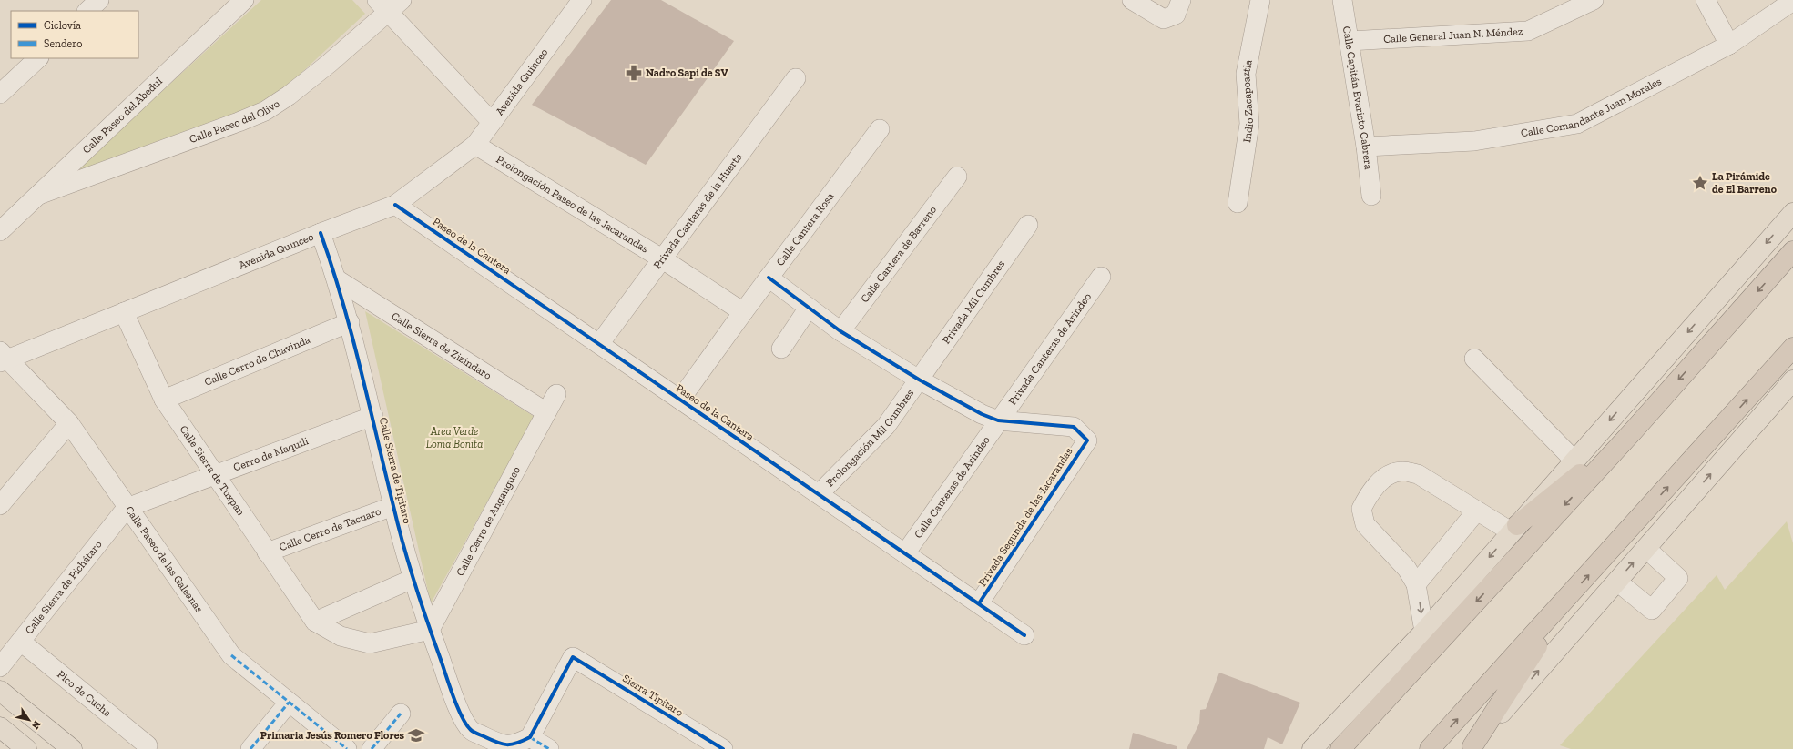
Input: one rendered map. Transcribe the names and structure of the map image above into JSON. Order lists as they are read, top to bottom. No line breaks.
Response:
{"streets":{"street":["Calle General Juan N. Méndez","Avenida Quinceo","Calle Capitán Evaristo Cabrera","Indio Zacapoaztla","Calle Comandante Juan Morales","Calle Paseo del Abedul","Calle Paseo del Olivo","Prolongación Paseo de las Jacarandas","Privada Canteras de la Huerta","Calle Cantera Rosa","Paseo de la Cantera","Calle Cantera de Barreno","Privada Mil Cumbres","Calle Sierra de Zizindaro","Privada Canteras de Arindeo","Calle Cerro de Chavinda","Prolongación Mil Cumbres","Cerro de Maquili","Calle Sierra de Tuxpan","Calle Sierra de Tipitaro","Calle Canteras de Arindeo","Privada Segunda de las Jacarandas","Calle Cerro de Angangueo","Calle Cerro de Tacuaro","Calle Paseo de las Galeanas","Calle Sierra de Pichátaro","Pico de Cucha","Sierra Tipitaro"]},"crossings":[["Calle General Juan N. Méndez","Calle Capitán Evaristo Cabrera"],["Avenida Quinceo","Prolongación Paseo de las Jacarandas"],["Avenida Quinceo","Paseo de la Cantera"],["Avenida Quinceo","Calle Sierra de Tuxpan"],["Avenida Quinceo","Calle Sierra de Tipitaro"],["Avenida Quinceo","Calle Paseo de las Galeanas"],["Calle Capitán Evaristo Cabrera","Calle Comandante Juan Morales"],["Calle Paseo del Abedul","Calle Paseo del Olivo"],["Prolongación Paseo de las Jacarandas","Privada Canteras de la Huerta"],["Prolongación Paseo de las Jacarandas","Calle Cantera Rosa"],["Privada Canteras de la Huerta","Paseo de la Cantera"],["Calle Cantera Rosa","Paseo de la Cantera"],["Paseo de la Cantera","Prolongación Mil Cumbres"],["Paseo de la Cantera","Calle Canteras de Arindeo"],["Paseo de la Cantera","Privada Segunda de las Jacarandas"],["Privada Mil Cumbres","Prolongación Mil Cumbres"],["Calle Sierra de Zizindaro","Calle Sierra de Tipitaro"],["Calle Sierra de Zizindaro","Calle Cerro de Angangueo"],["Privada Canteras de Arindeo","Calle Canteras de Arindeo"],["Privada Canteras de Arindeo","Privada Segunda de las Jacarandas"],["Calle Cerro de Chavinda","Calle Sierra de Tuxpan"],["Calle Cerro de Chavinda","Calle Sierra de Tipitaro"],["Cerro de Maquili","Calle Sierra de Tuxpan"],["Cerro de Maquili","Calle Sierra de Tipitaro"],["Cerro de Maquili","Calle Paseo de las Galeanas"],["Cerro de Maquili","Calle Sierra de Pichátaro"],["Calle Sierra de Tuxpan","Calle Cerro de Tacuaro"],["Calle Sierra de Tipitaro","Calle Cerro de Angangueo"],["Calle Sierra de Tipitaro","Calle Cerro de Tacuaro"],["Calle Sierra de Tipitaro","Sierra Tipitaro"],["Calle Canteras de Arindeo","Privada Segunda de las Jacarandas"],["Calle Paseo de las Galeanas","Calle Sierra de Pichátaro"],["Calle Sierra de Pichátaro","Pico de Cucha"]],"parks":["Area Verde Loma Bonita"],"places":{"pharmacy":["Nadro Sapi de SV"],"place":["La Pirámide de El Barreno"],"school or university":["Primaria Jesús Romero Flores"]},"legend":["Ciclovía","Sendero"],"north":"bottom right"}
